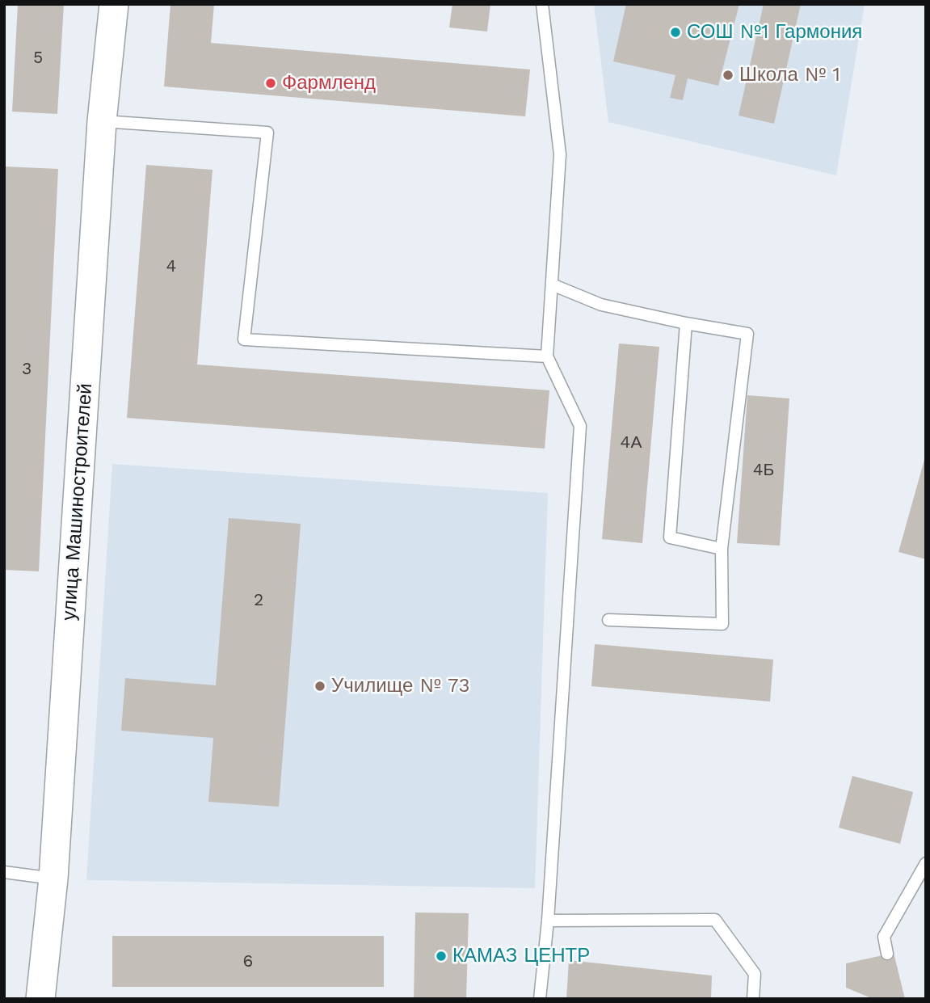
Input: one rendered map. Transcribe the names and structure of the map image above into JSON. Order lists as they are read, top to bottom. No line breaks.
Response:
{"streets":{"street":["улица Машиностроителей"]},"places":["СОШ №1 Гармония","Школа № 1","Фармленд","Училище № 73","КАМАЗ ЦЕНТР"],"house_numbers":["5","4","3","4А","4Б","2","6"]}
